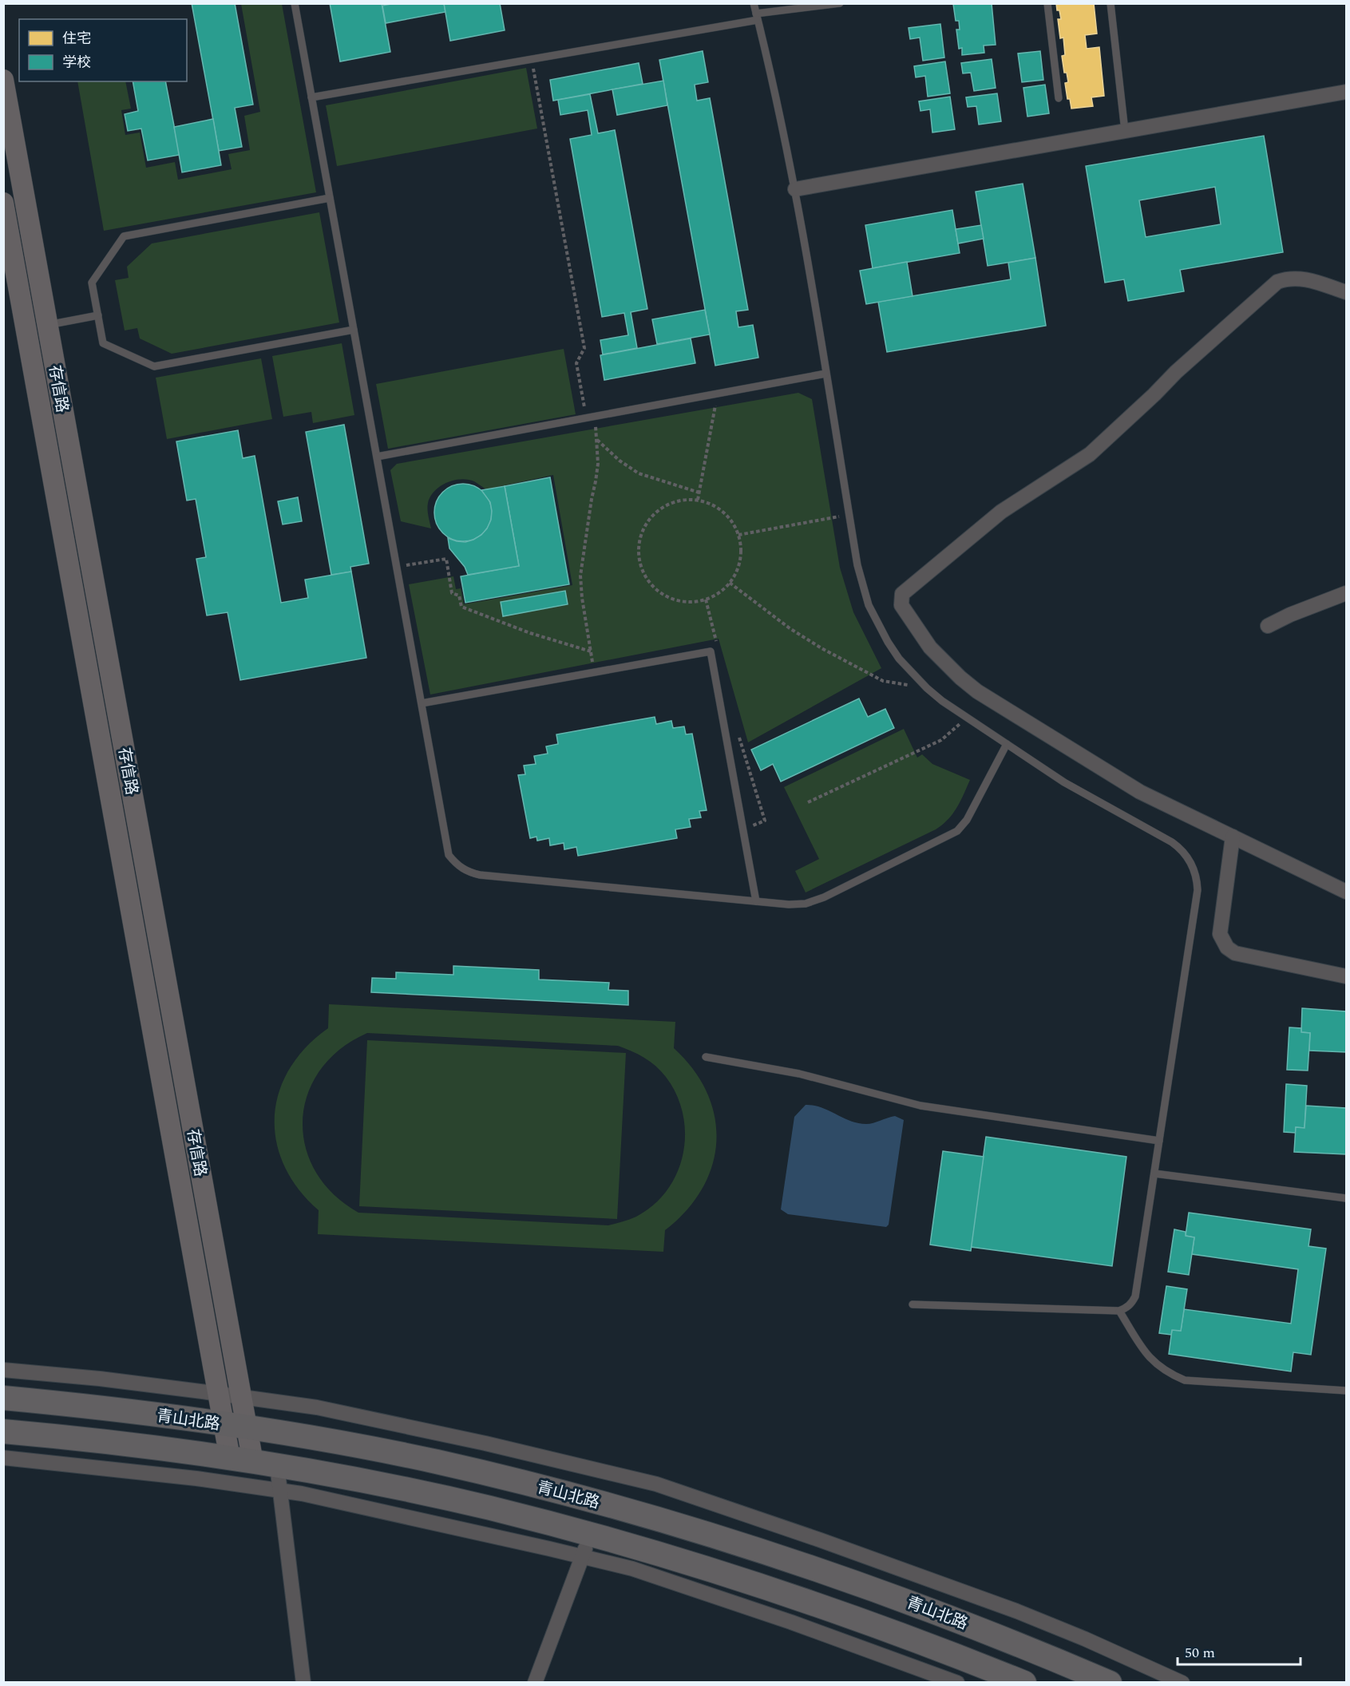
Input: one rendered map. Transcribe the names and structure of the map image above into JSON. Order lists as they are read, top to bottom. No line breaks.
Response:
{"streets":{"main road":["青山北路"],"street":["存信路"]},"crossings":[["存信路","青山北路"]],"legend":["住宅","学校"],"scale_bar":"50 m"}
